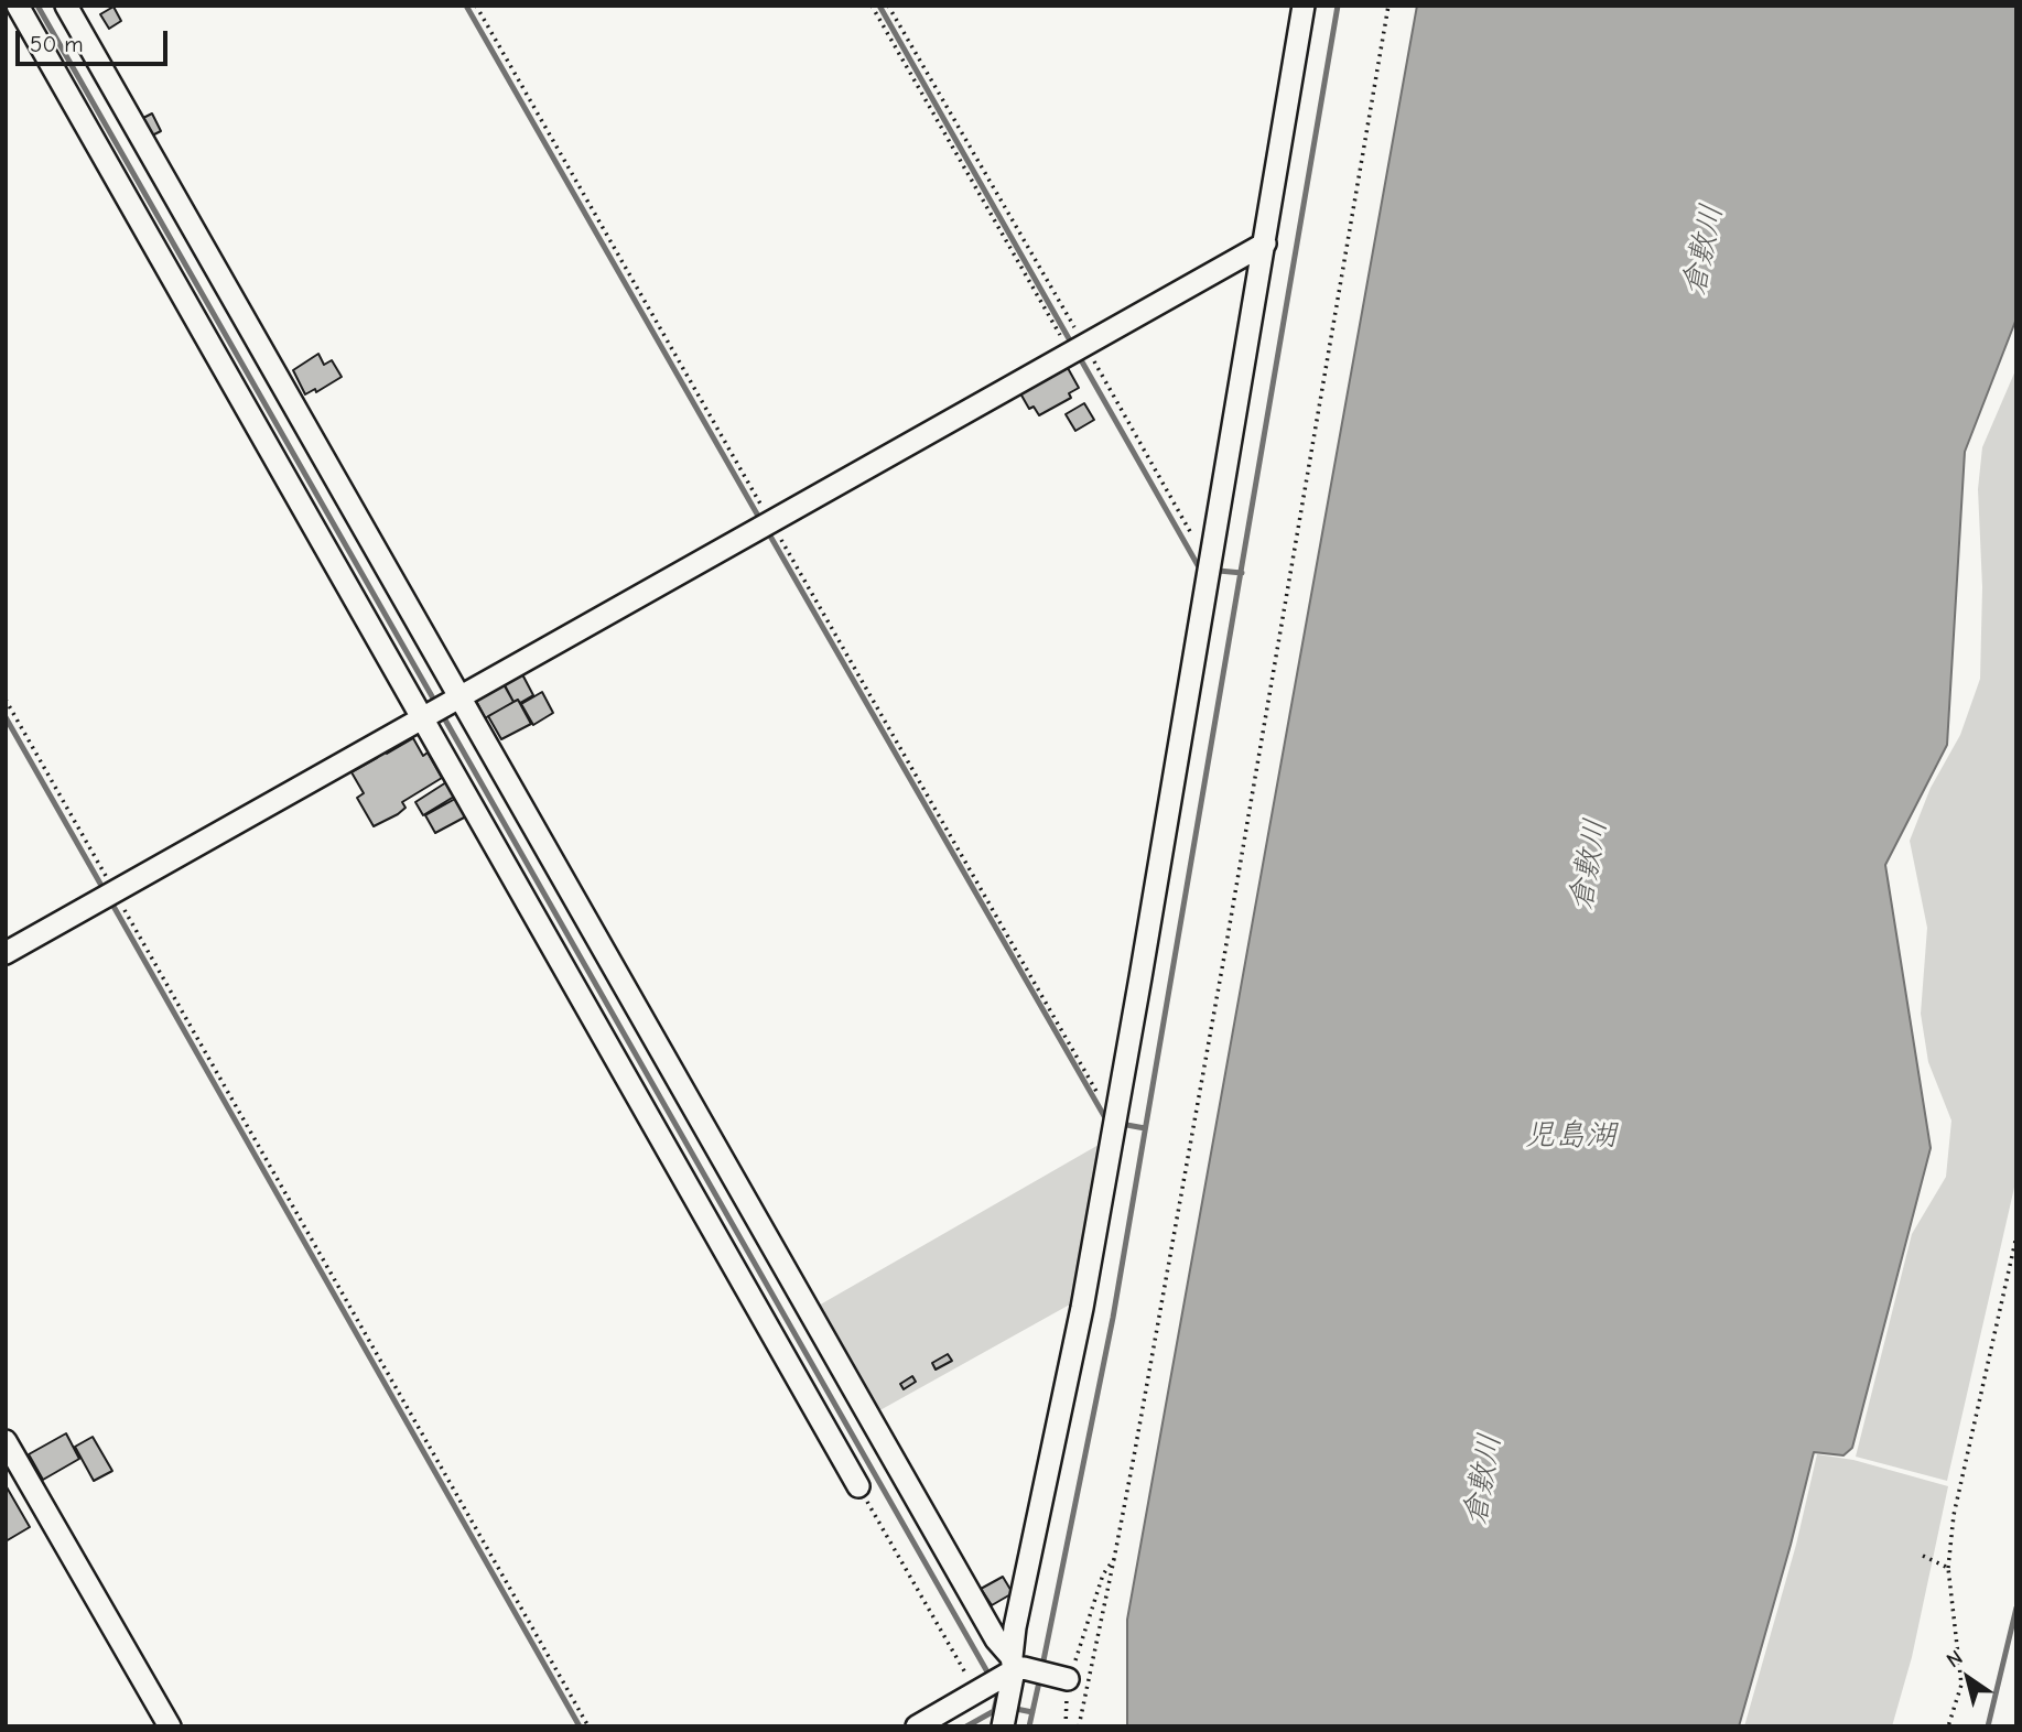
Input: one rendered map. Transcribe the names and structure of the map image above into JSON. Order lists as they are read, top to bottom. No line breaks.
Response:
{"water":["倉敷川","児島湖"],"scale_bar":"50 m","north":"top left"}
